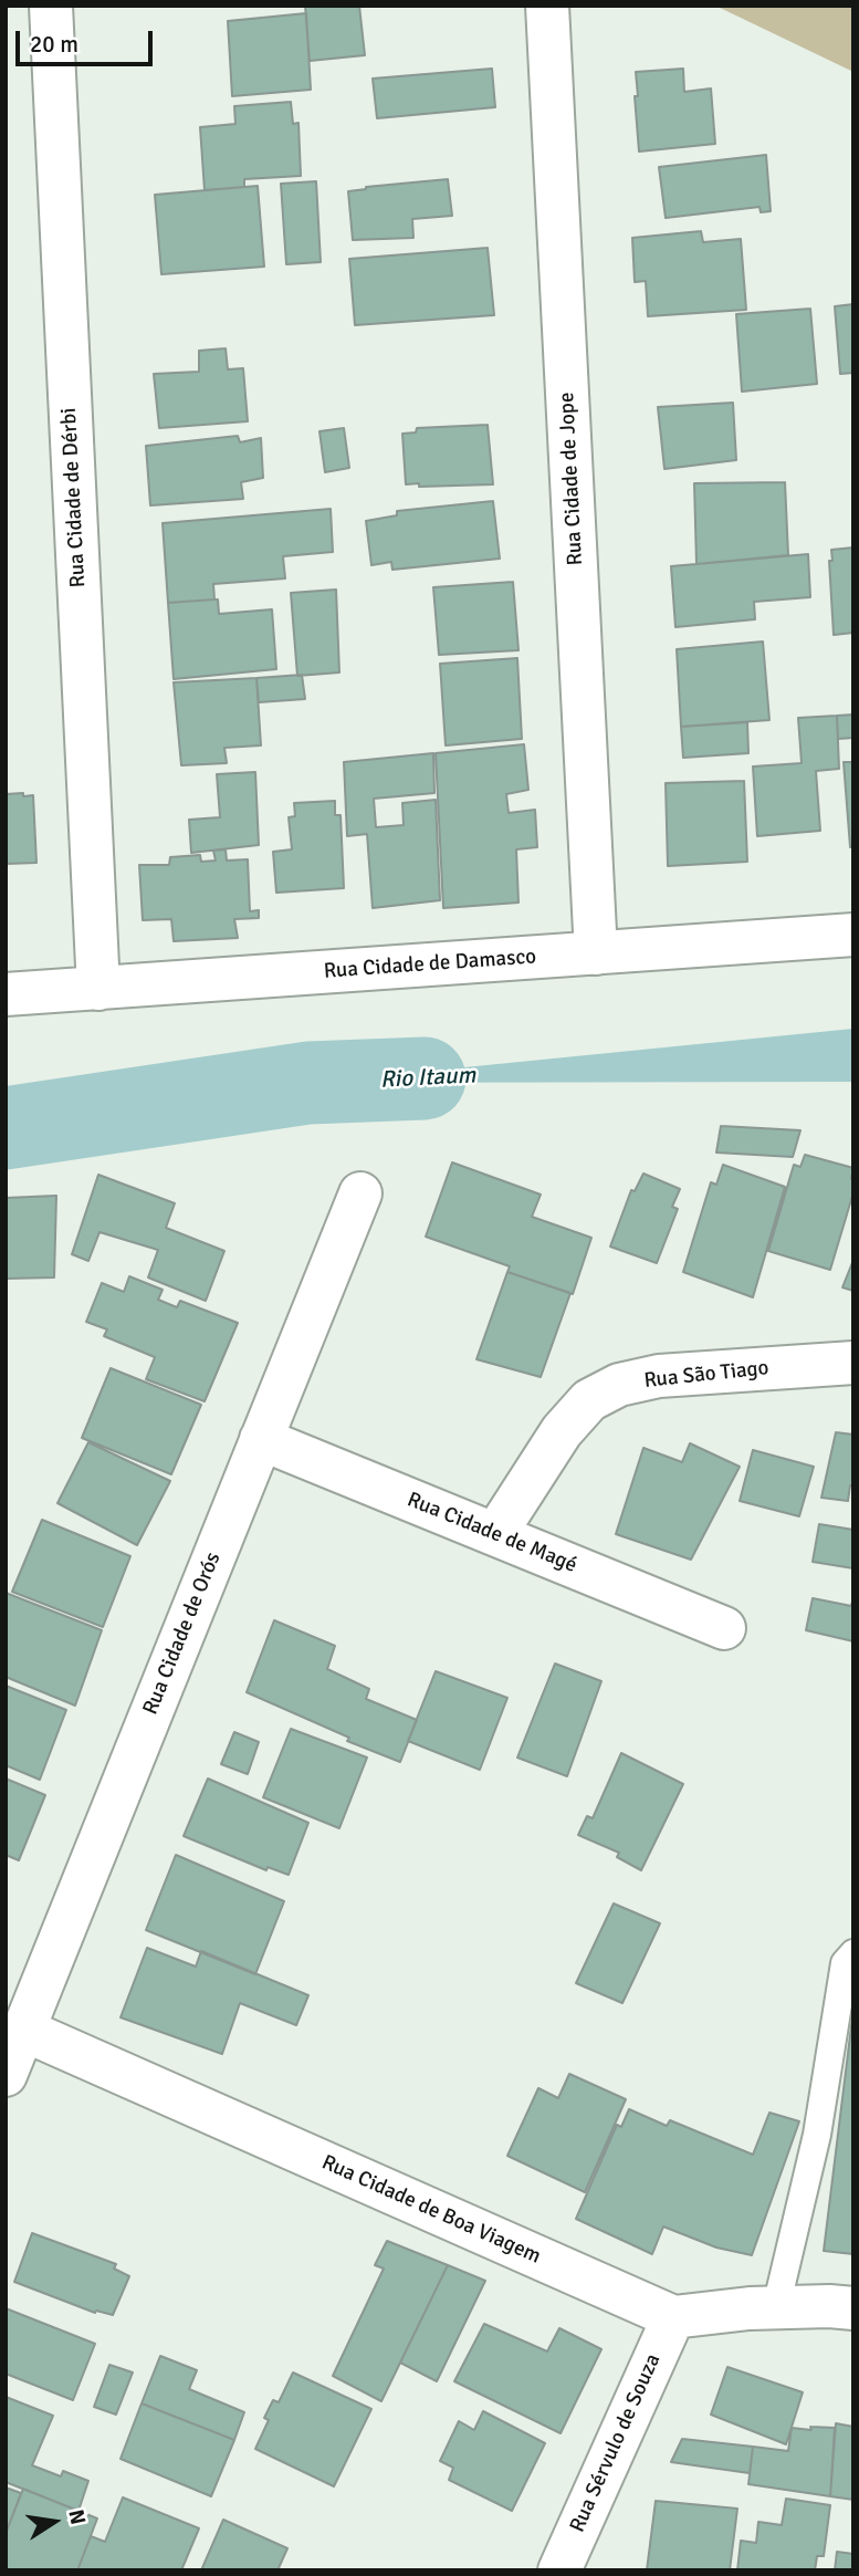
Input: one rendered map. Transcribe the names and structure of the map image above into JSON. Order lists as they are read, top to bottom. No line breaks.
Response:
{"streets":{"street":["Rua Cidade de Jope","Rua Cidade de Dérbi","Rua Cidade de Damasco","Rua São Tiago","Rua Cidade de Magé","Rua Cidade de Orós","Rua Cidade de Boa Viagem","Rua Sérvulo de Souza"]},"crossings":[["Rua Cidade de Jope","Rua Cidade de Damasco"],["Rua Cidade de Dérbi","Rua Cidade de Damasco"],["Rua São Tiago","Rua Cidade de Magé"],["Rua Cidade de Magé","Rua Cidade de Orós"],["Rua Cidade de Orós","Rua Cidade de Boa Viagem"],["Rua Cidade de Boa Viagem","Rua Sérvulo de Souza"]],"water":["Rio Itaum"],"scale_bar":"20 m","north":"right"}
